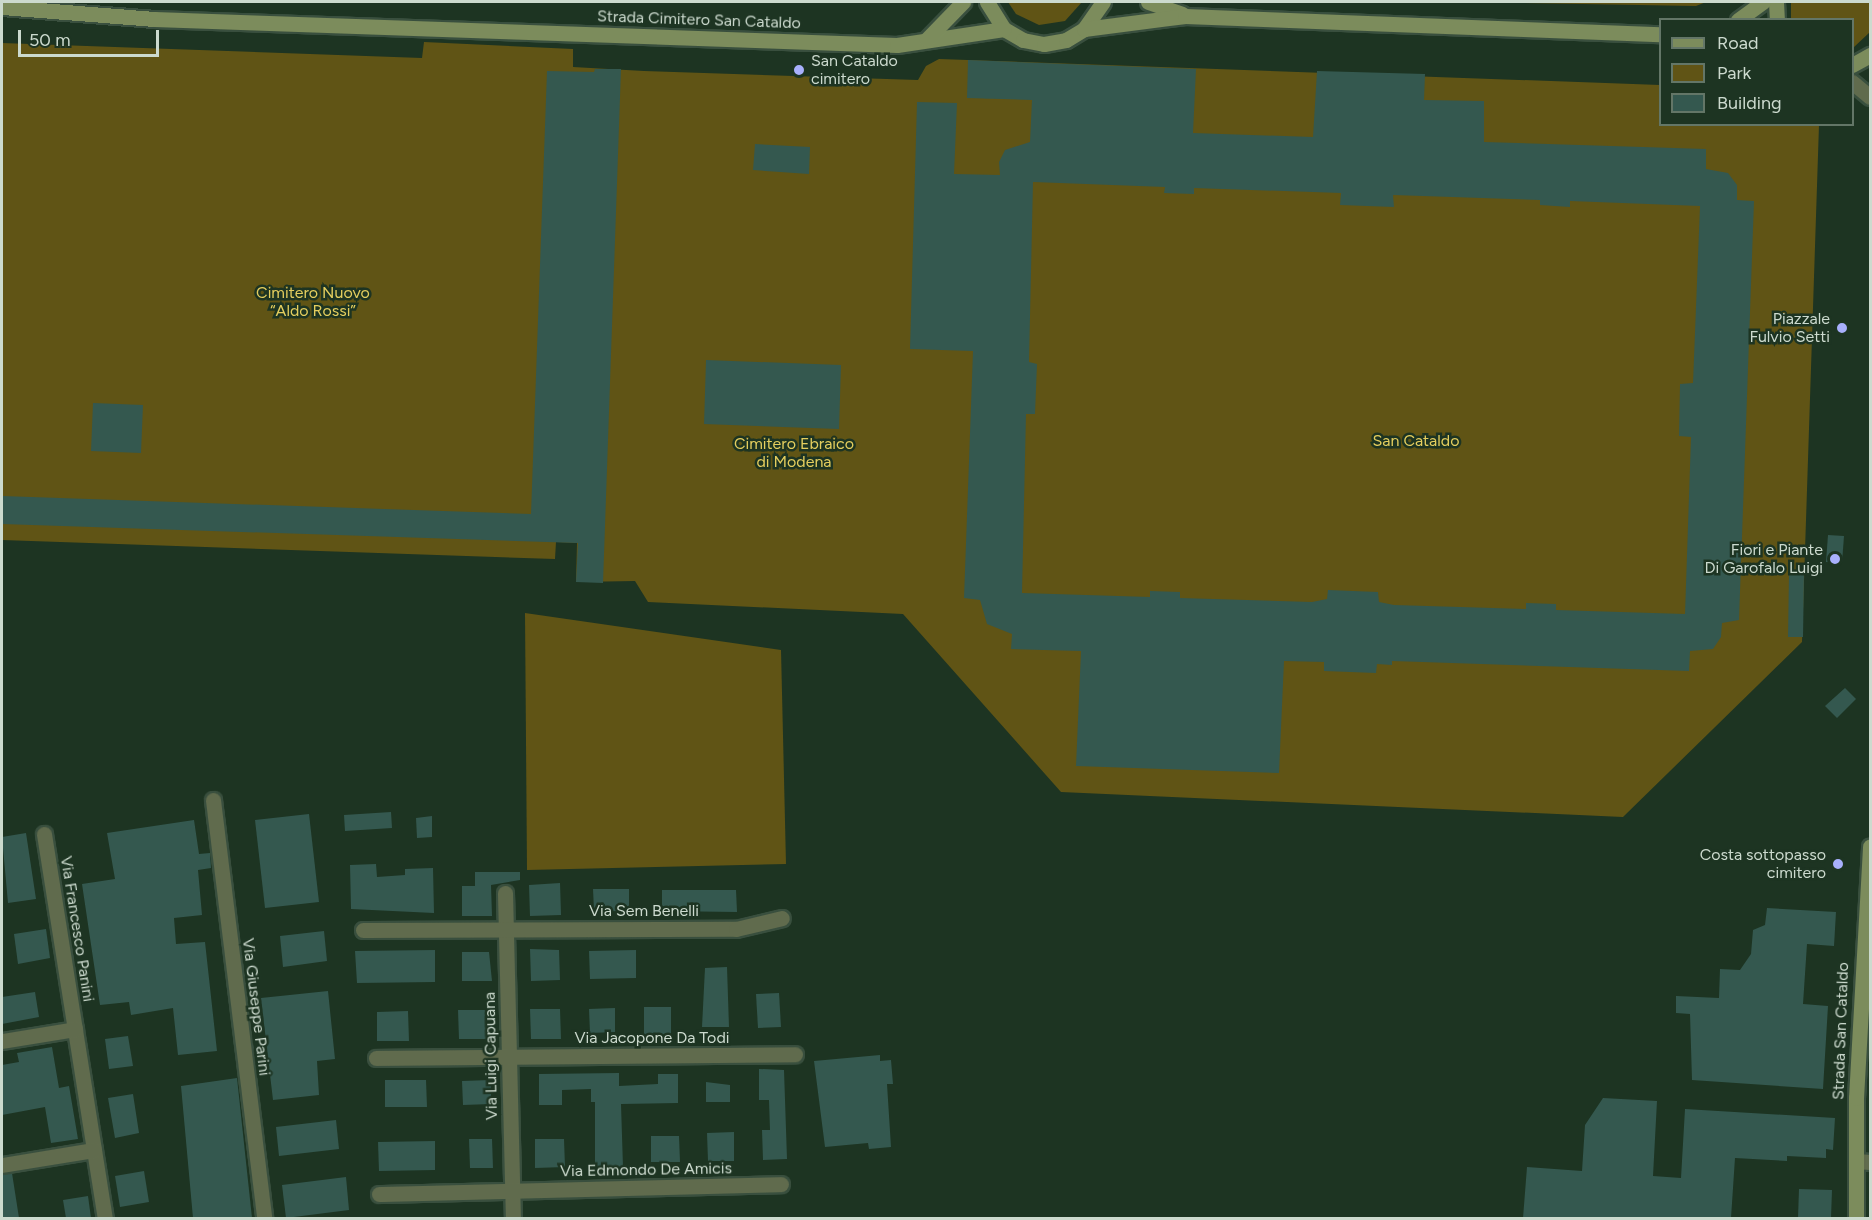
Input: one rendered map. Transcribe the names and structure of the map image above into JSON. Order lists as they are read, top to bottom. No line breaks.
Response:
{"streets":{"street":["Strada Cimitero San Cataldo","Via Sem Benelli","Via Francesco Panini","Via Giuseppe Parini","Strada San Cataldo","Via Jacopone Da Todi","Via Luigi Capuana","Via Edmondo De Amicis"]},"crossings":[["Via Sem Benelli","Via Luigi Capuana"],["Via Jacopone Da Todi","Via Luigi Capuana"],["Via Luigi Capuana","Via Edmondo De Amicis"]],"parks":["Cimitero Nuovo “Aldo Rossi”","San Cataldo","Cimitero Ebraico di Modena"],"places":["San Cataldo cimitero","Piazzale Fulvio Setti","Fiori e Piante Di Garofalo Luigi","Costa sottopasso cimitero"],"legend":["Road","Park","Building"],"scale_bar":"50 m"}
